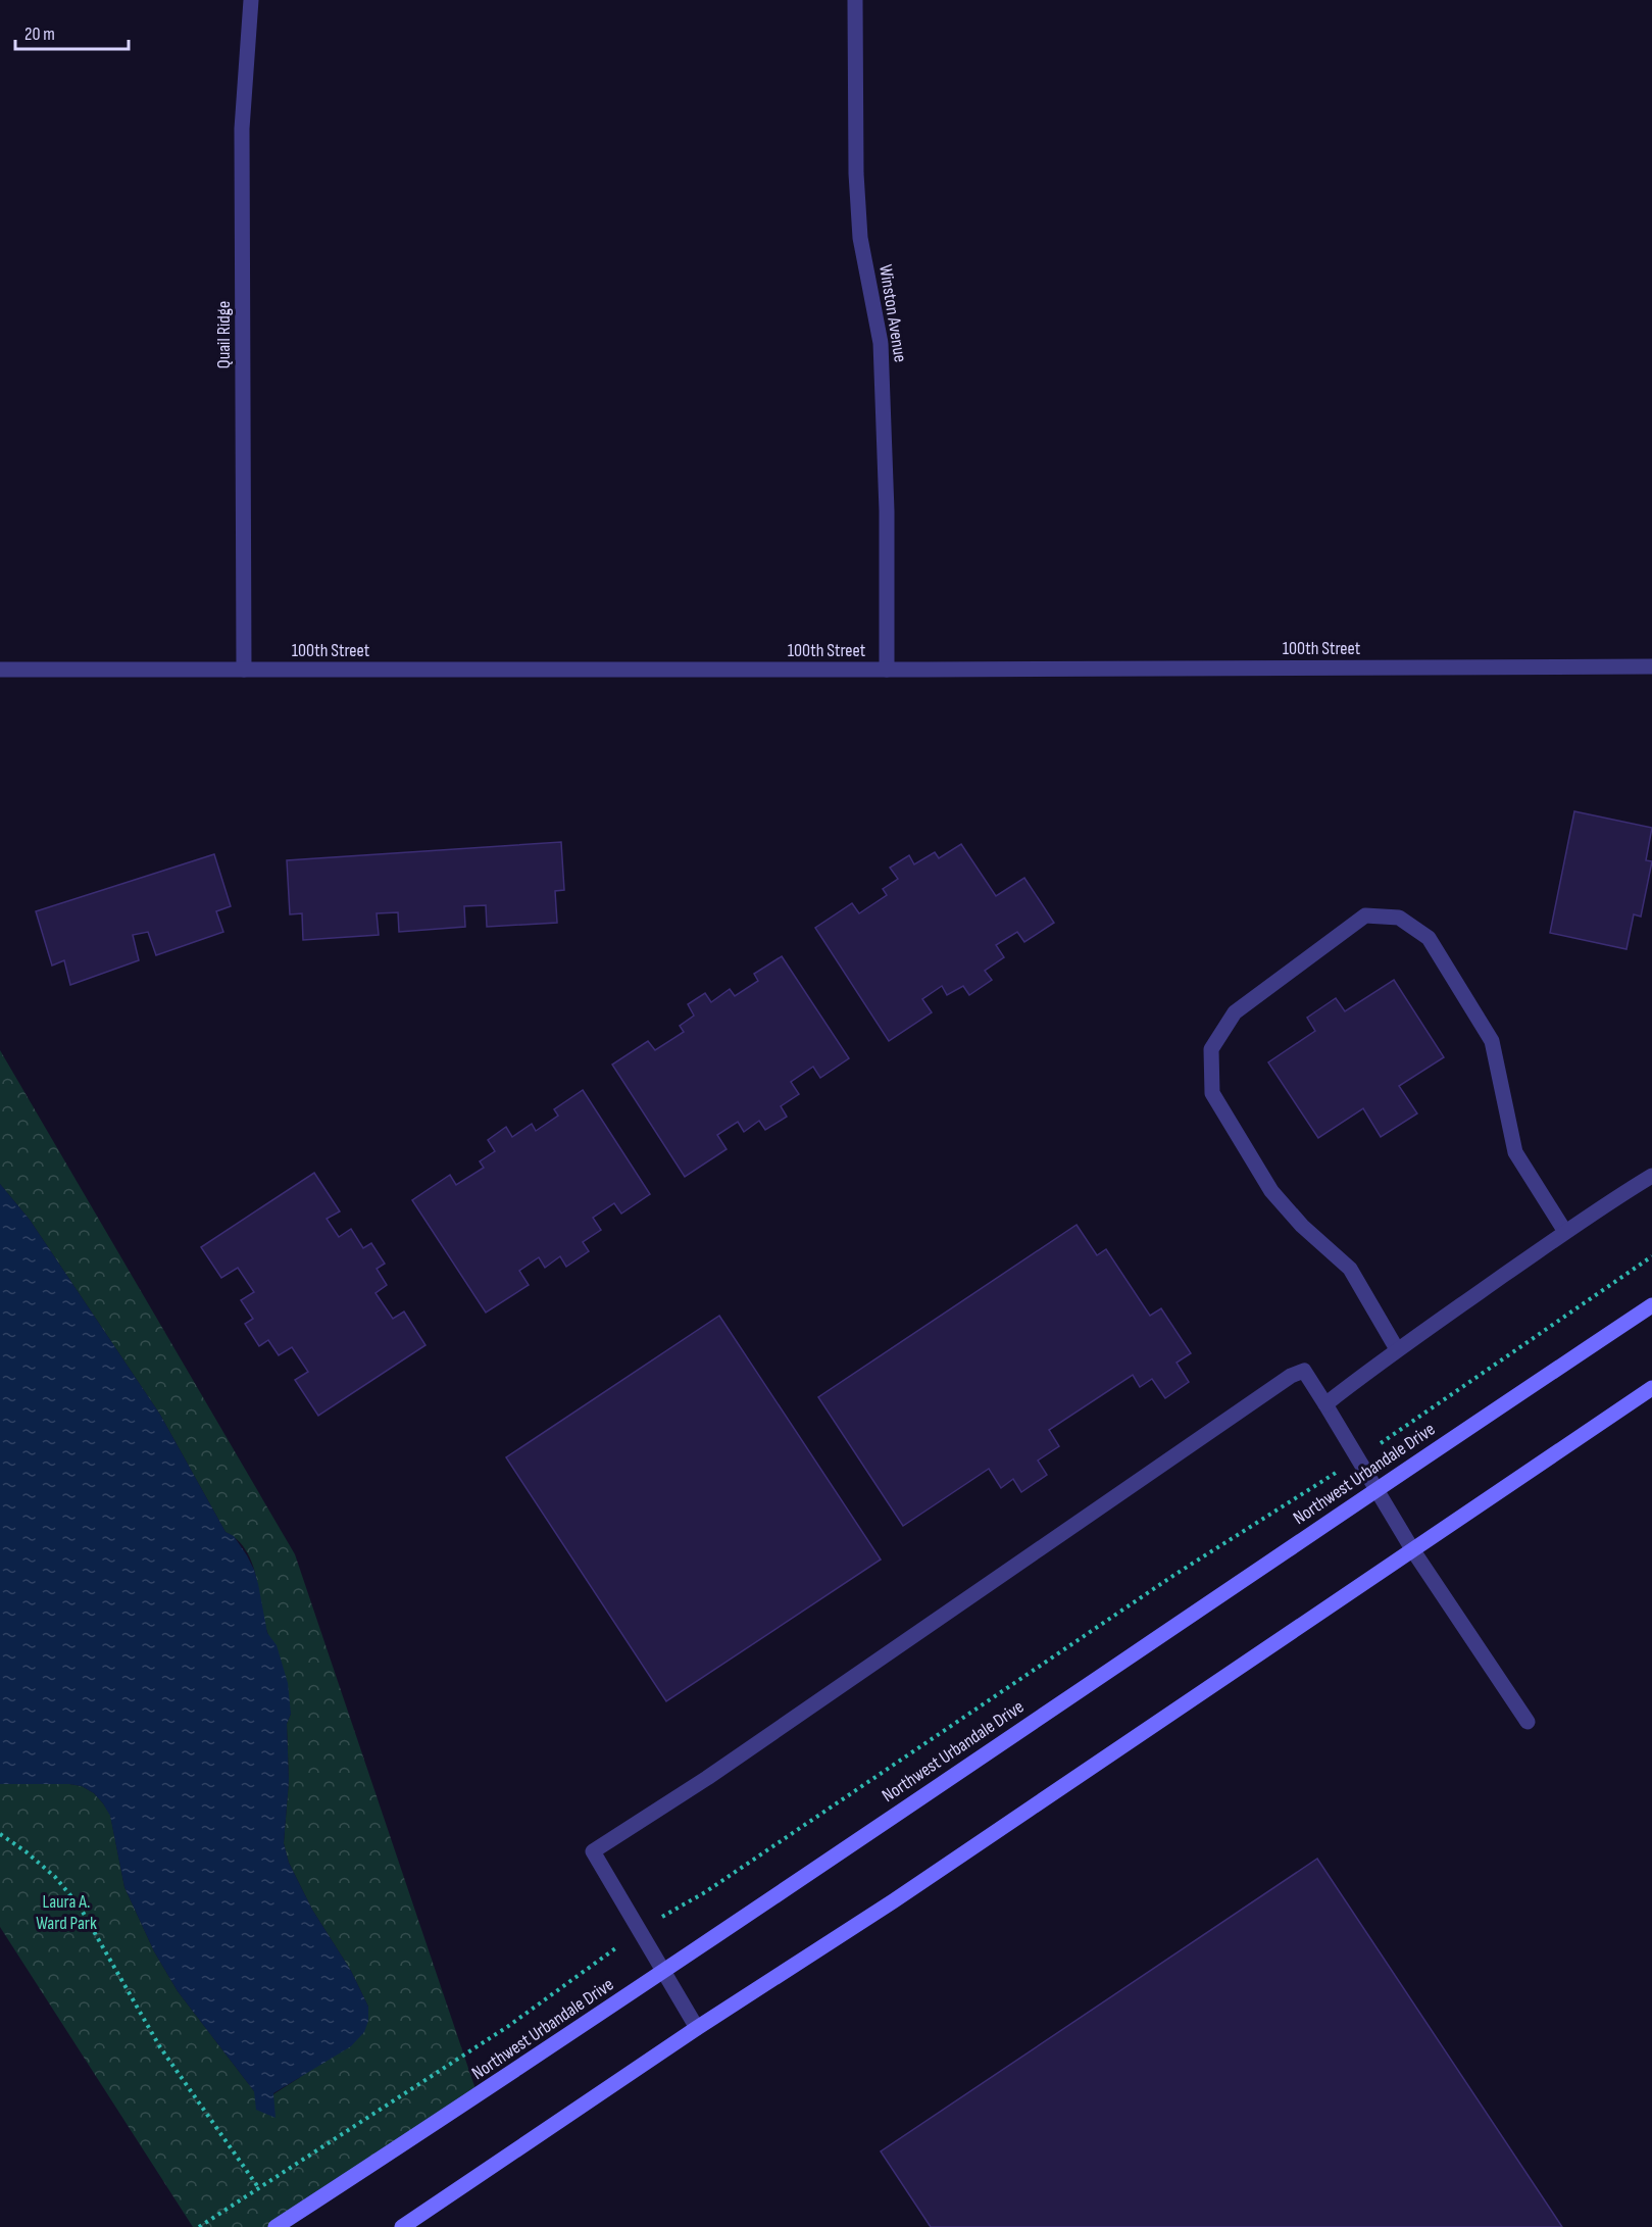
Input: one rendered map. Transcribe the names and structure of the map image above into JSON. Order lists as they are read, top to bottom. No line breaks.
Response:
{"streets":{"main road":["Northwest Urbandale Drive"],"street":["Winston Avenue","Quail Ridge","100th Street"]},"crossings":[["Winston Avenue","100th Street"],["Quail Ridge","100th Street"]],"parks":["Laura A. Ward Park"],"scale_bar":"20 m"}
